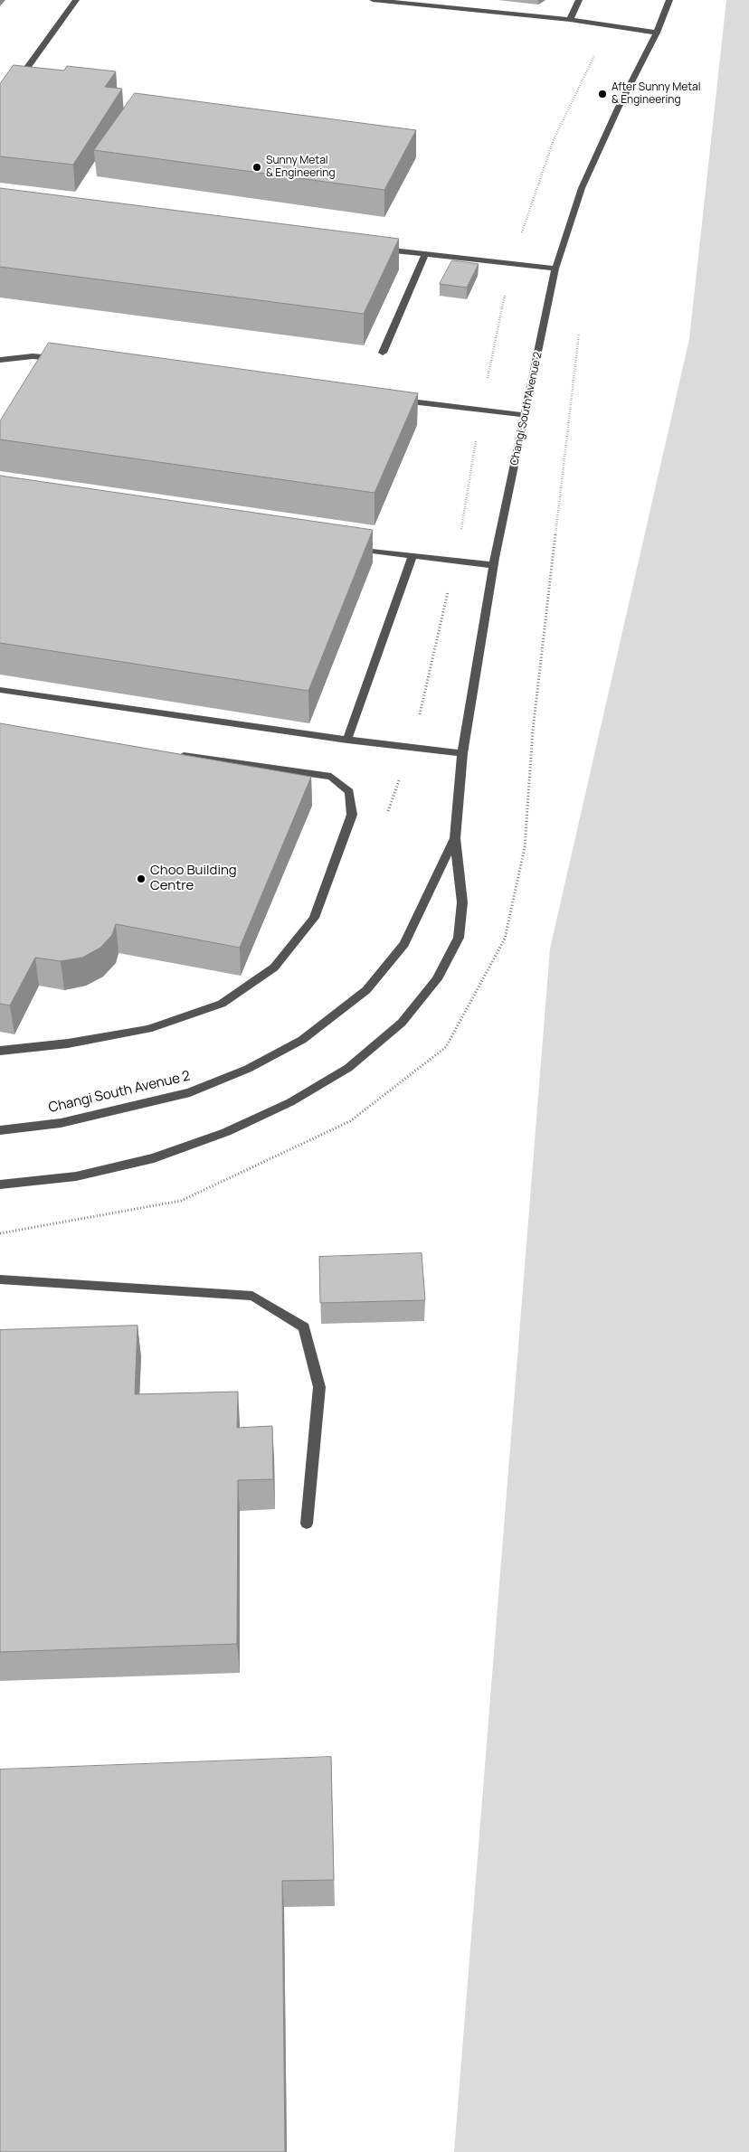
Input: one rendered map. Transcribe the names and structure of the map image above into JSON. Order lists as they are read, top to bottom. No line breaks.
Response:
{"streets":{"street":["Changi South Avenue 2"]},"places":["After Sunny Metal & Engineering","Sunny Metal & Engineering","Choo Building Centre"]}
